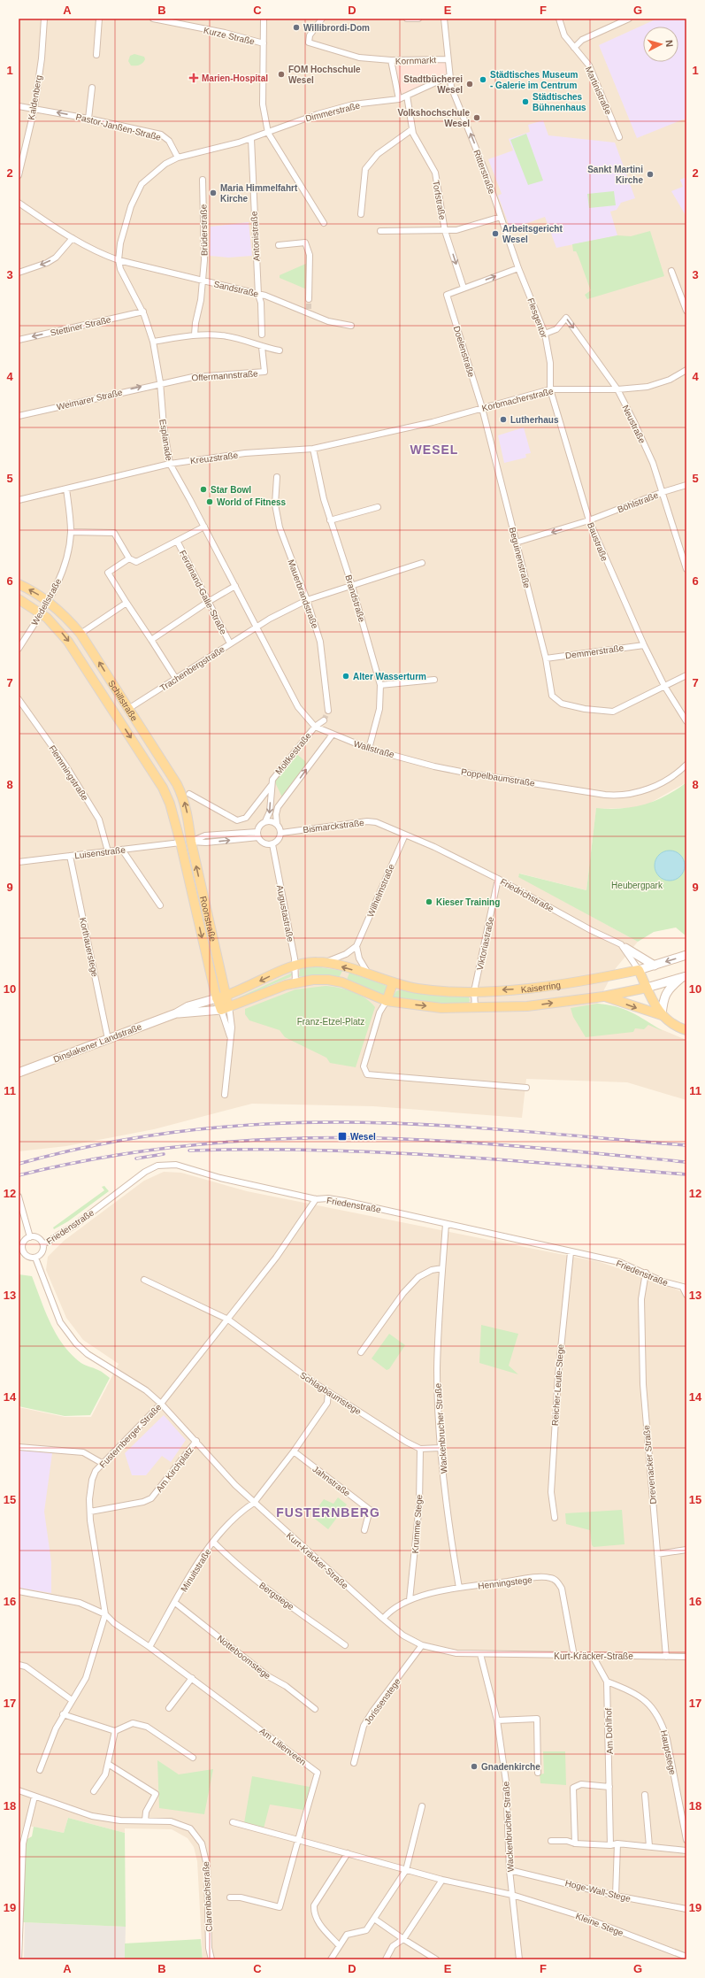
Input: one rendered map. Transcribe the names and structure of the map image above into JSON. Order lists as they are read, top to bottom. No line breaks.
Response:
{"streets":{"main road":["Schillstraße","Roonstraße","Kaiserring","Dinslakener Landstraße"],"street":["Kurze Straße","Kornmarkt","Martinistraße","Kaldenberg","Dimmerstraße","Pastor-Janßen-Straße","Ritterstraße","Torfstraße","Brüderstraße","Antonistraße","Sandstraße","Flesgentor","Stettiner Straße","Doelenstraße","Offermannstraße","Weimarer Straße","Korbmacherstraße","Neustraße","Esplanade","Kreuzstraße","Böhlstraße","Baustraße","Beguinenstraße","Ferdinand-Galle-Straße","Mauerbrandstraße","Brandstraße","Wedellstraße","Demmerstraße","Trachenbergstraße","Wallstraße","Moltkestraße","Flemmingstraße","Poppelbaumstraße","Bismarckstraße","Luisenstraße","Wilhelmstraße","Friedrichstraße","Augustastraße","Viktoriastraße","Korthauerstege","Friedenstraße","Reicher-Leute-Stege","Schlagbaumstege","Wackenbrucher Straße","Fusternberger Straße","Drevenacker Straße","Am Kirchplatz","Jahnstraße","Krumme Stege","Kurt-Kräcker-Straße","Minuitstraße","Henningstege","Bergstege","Notteboomstege","Jorissenstege","Am Dohlhof","Am Lilienveen","Hauptstege","Hoge-Wall-Stege","Clarenbachstraße","Kleine Stege"]},"crossings":[["Kornmarkt","Dimmerstraße"],["Kornmarkt","Ritterstraße"],["Kaldenberg","Pastor-Janßen-Straße"],["Ritterstraße","Flesgentor"],["Torfstraße","Doelenstraße"],["Brüderstraße","Sandstraße"],["Antonistraße","Sandstraße"],["Sandstraße","Esplanade"],["Flesgentor","Korbmacherstraße"],["Flesgentor","Neustraße"],["Flesgentor","Baustraße"],["Stettiner Straße","Esplanade"],["Doelenstraße","Korbmacherstraße"],["Doelenstraße","Beguinenstraße"],["Offermannstraße","Weimarer Straße"],["Offermannstraße","Esplanade"],["Weimarer Straße","Esplanade"],["Korbmacherstraße","Neustraße"],["Korbmacherstraße","Kreuzstraße"],["Korbmacherstraße","Baustraße"],["Korbmacherstraße","Beguinenstraße"],["Neustraße","Böhlstraße"],["Esplanade","Kreuzstraße"],["Esplanade","Ferdinand-Galle-Straße"],["Esplanade","Trachenbergstraße"],["Esplanade","Wallstraße"],["Esplanade","Moltkestraße"],["Kreuzstraße","Brandstraße"],["Kreuzstraße","Wedellstraße"],["Böhlstraße","Baustraße"],["Böhlstraße","Beguinenstraße"],["Baustraße","Beguinenstraße"],["Baustraße","Demmerstraße"],["Beguinenstraße","Demmerstraße"],["Ferdinand-Galle-Straße","Trachenbergstraße"],["Mauerbrandstraße","Trachenbergstraße"],["Brandstraße","Trachenbergstraße"],["Brandstraße","Wallstraße"],["Wedellstraße","Schillstraße"],["Trachenbergstraße","Schillstraße"],["Schillstraße","Luisenstraße"],["Schillstraße","Roonstraße"],["Schillstraße","Dinslakener Landstraße"],["Wallstraße","Moltkestraße"],["Wallstraße","Poppelbaumstraße"],["Moltkestraße","Bismarckstraße"],["Moltkestraße","Augustastraße"],["Flemmingstraße","Luisenstraße"],["Bismarckstraße","Wilhelmstraße"],["Bismarckstraße","Friedrichstraße"],["Bismarckstraße","Augustastraße"],["Luisenstraße","Korthauerstege"],["Wilhelmstraße","Friedrichstraße"],["Friedrichstraße","Viktoriastraße"],["Friedrichstraße","Kaiserring"],["Augustastraße","Kaiserring"],["Roonstraße","Dinslakener Landstraße"],["Viktoriastraße","Kaiserring"],["Korthauerstege","Dinslakener Landstraße"],["Kaiserring","Dinslakener Landstraße"],["Friedenstraße","Reicher-Leute-Stege"],["Friedenstraße","Wackenbrucher Straße"],["Friedenstraße","Fusternberger Straße"],["Friedenstraße","Drevenacker Straße"],["Friedenstraße","Kurt-Kräcker-Straße"],["Schlagbaumstege","Wackenbrucher Straße"],["Schlagbaumstege","Fusternberger Straße"],["Schlagbaumstege","Krumme Stege"],["Wackenbrucher Straße","Kurt-Kräcker-Straße"],["Wackenbrucher Straße","Henningstege"],["Wackenbrucher Straße","Hoge-Wall-Stege"],["Wackenbrucher Straße","Kleine Stege"],["Fusternberger Straße","Am Kirchplatz"],["Fusternberger Straße","Kurt-Kräcker-Straße"],["Fusternberger Straße","Am Lilienveen"],["Drevenacker Straße","Kurt-Kräcker-Straße"],["Am Kirchplatz","Kurt-Kräcker-Straße"],["Krumme Stege","Henningstege"],["Kurt-Kräcker-Straße","Minuitstraße"],["Kurt-Kräcker-Straße","Henningstege"],["Kurt-Kräcker-Straße","Jorissenstege"],["Minuitstraße","Bergstege"],["Minuitstraße","Notteboomstege"],["Minuitstraße","Am Lilienveen"],["Am Dohlhof","Hauptstege"]],"one_way":["Ritterstraße","Stettiner Straße","Weimarer Straße","Böhlstraße","Roonstraße"],"districts":["WESEL","FUSTERNBERG"],"parks":["Heubergpark","Franz-Etzel-Platz"],"places":{"other":["Willibrordi-Dom","FOM Hochschule Wesel","Städtisches Museum - Galerie im Centrum","Stadtbücherei Wesel","Städtisches Bühnenhaus","Volkshochschule Wesel","Sankt Martini Kirche","Maria Himmelfahrt Kirche","Arbeitsgericht Wesel","Lutherhaus","Star Bowl","World of Fitness","Alter Wasserturm","Kieser Training","Gnadenkirche"],"health":["Marien-Hospital"],"transit":["Wesel"]},"north":"right","grid":{"columns":["A","B","C","D","E","F","G"],"rows":["1","2","3","4","5","6","7","8","9","10","11","12","13","14","15","16","17","18","19"]}}
